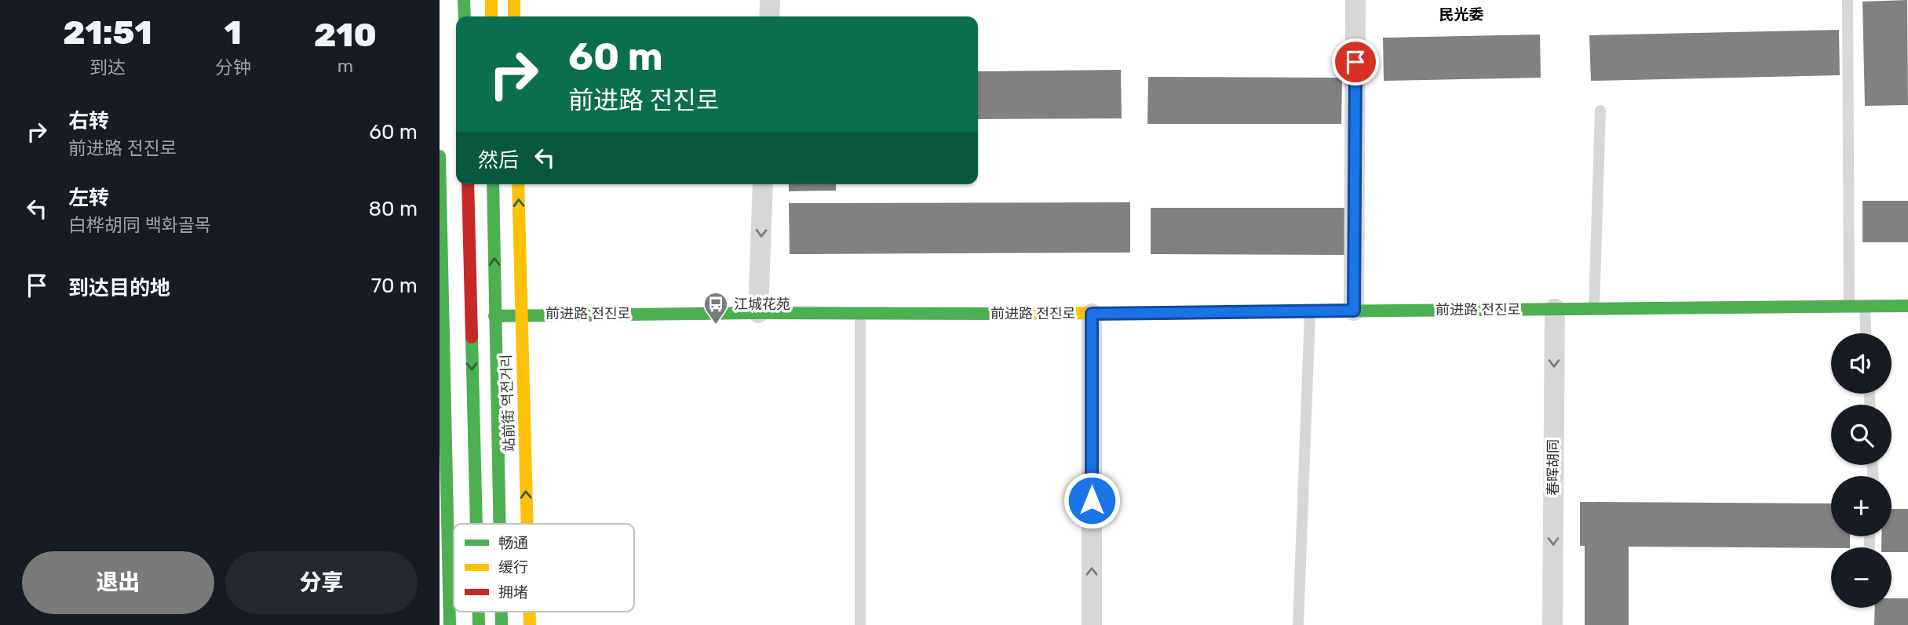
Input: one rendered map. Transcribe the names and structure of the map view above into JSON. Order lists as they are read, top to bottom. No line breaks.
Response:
{"streets":{"street":["前进路 전진로","站前街 역전거리","春晖胡同"]},"crossings":[["前进路 전진로","站前街 역전거리"],["前进路 전진로","春晖胡同"]],"one_way":["春晖胡同"],"districts":["民光委"],"places":{"bus stop":["江城花苑"]},"legend":["畅通","缓行","拥堵"],"page":{"eta":["21:51","到达","1","分钟","210","m"],"turn":["60 m","前进路 전진로"],"list":[{"name":"右转","note":"前进路 전진로","value":"60 m"},{"name":"左转","note":"白桦胡同 백화골목","value":"80 m"},{"name":"到达目的地","value":"70 m"}],"then":"然后","map_buttons":["+","−"],"buttons":["退出","分享"]}}
